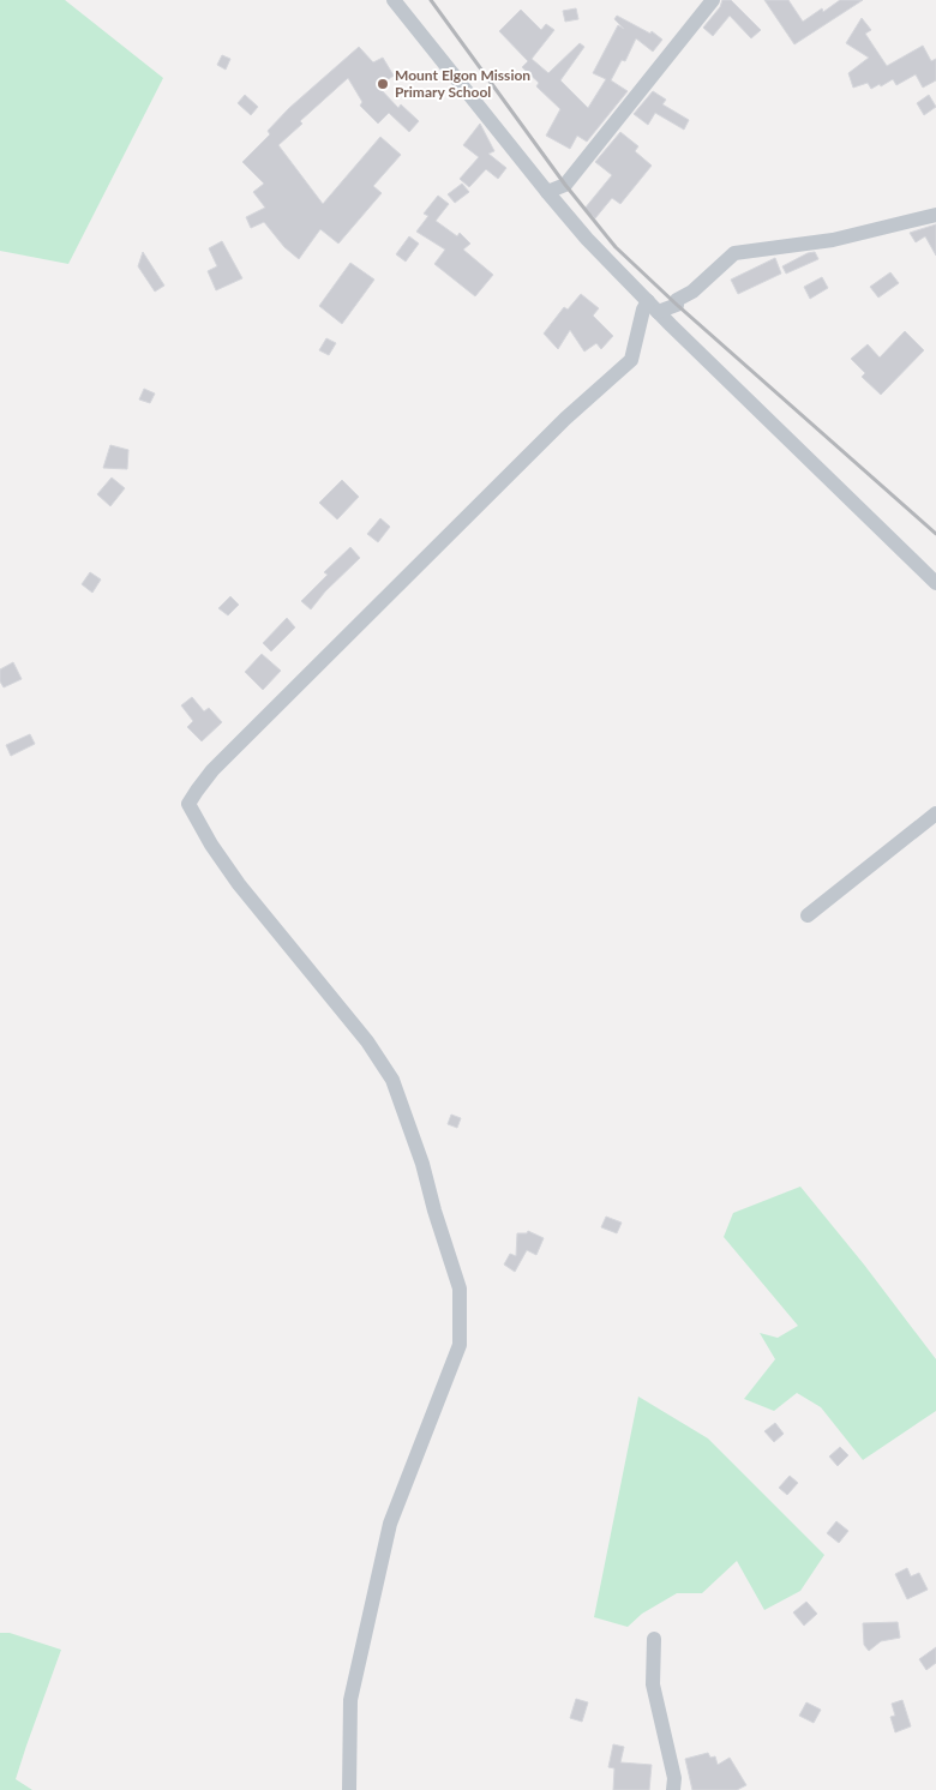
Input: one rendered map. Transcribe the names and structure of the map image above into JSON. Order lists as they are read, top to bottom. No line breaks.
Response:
{"places":["Mount Elgon Mission Primary School"]}
